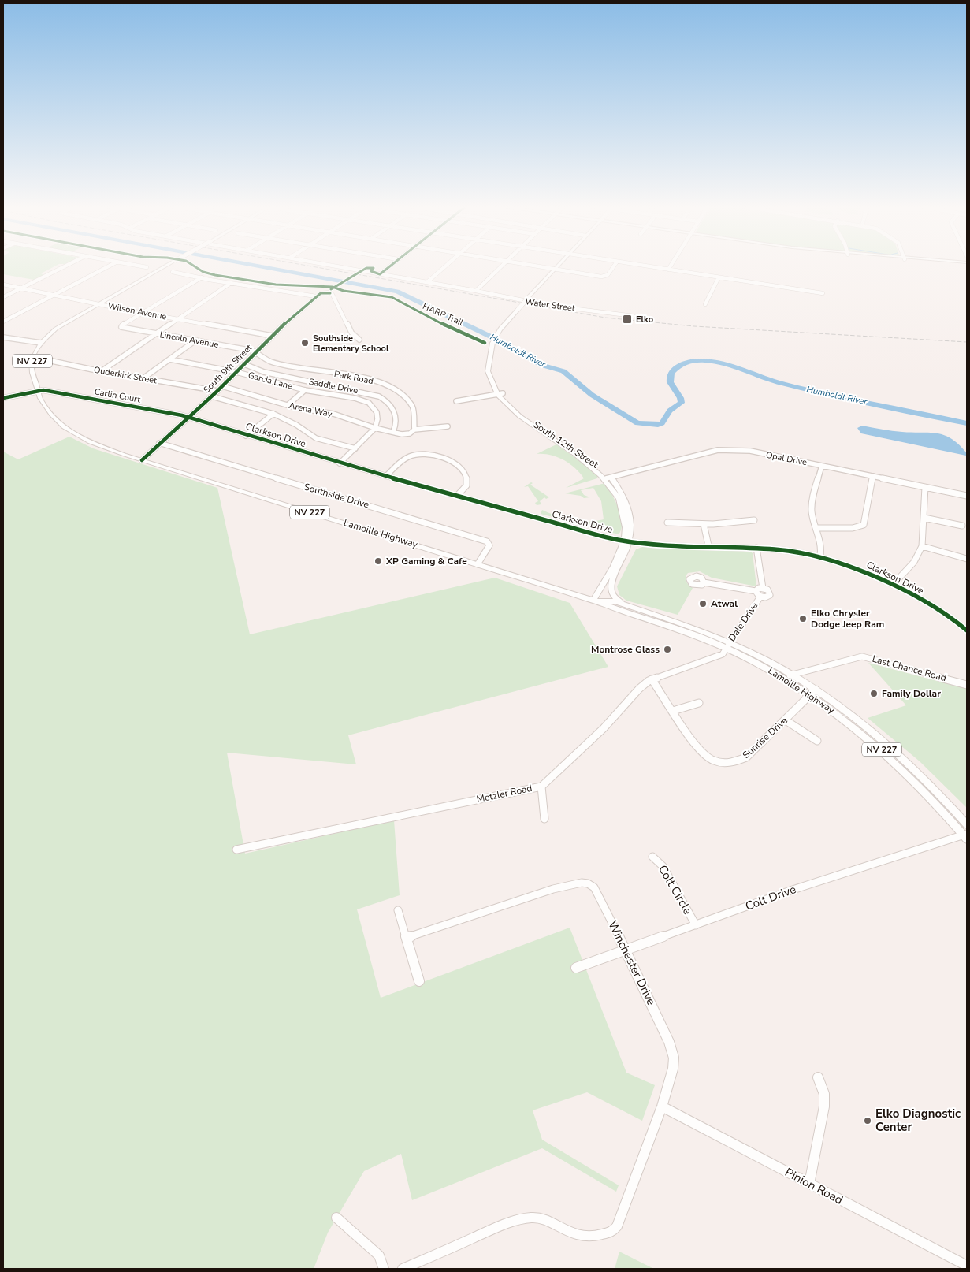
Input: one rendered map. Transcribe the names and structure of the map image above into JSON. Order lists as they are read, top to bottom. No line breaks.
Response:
{"streets":{"main road":["NV 227","South 12th Street","Lamoille Highway"],"street":["Water Street","Wilson Avenue","Lincoln Avenue","South 9th Street","Ouderkirk Street","Park Road","Garcia Lane","Saddle Drive","Carlin Court","Arena Way","Clarkson Drive","Opal Drive","Southside Drive","Dale Drive","Last Chance Road","Sunrise Drive","Metzler Road","Colt Circle","Colt Drive","Winchester Drive","Pinion Road"],"cycle path":["HARP Trail"]},"crossings":[["Wilson Avenue","Lincoln Avenue"],["Wilson Avenue","NV 227"],["Wilson Avenue","South 9th Street"],["Lincoln Avenue","South 9th Street"],["Lincoln Avenue","Park Road"],["NV 227","South 9th Street"],["NV 227","Ouderkirk Street"],["NV 227","Carlin Court"],["NV 227","Lamoille Highway"],["South 9th Street","Ouderkirk Street"],["South 9th Street","Park Road"],["South 9th Street","Garcia Lane"],["South 9th Street","Saddle Drive"],["South 9th Street","Carlin Court"],["South 9th Street","Arena Way"],["South 9th Street","Clarkson Drive"],["South 9th Street","Southside Drive"],["South 9th Street","Lamoille Highway"],["Garcia Lane","Arena Way"],["Carlin Court","Clarkson Drive"],["Clarkson Drive","South 12th Street"],["Clarkson Drive","Dale Drive"],["South 12th Street","Opal Drive"],["South 12th Street","Lamoille Highway"],["Southside Drive","Lamoille Highway"],["Lamoille Highway","Dale Drive"],["Lamoille Highway","Last Chance Road"],["Lamoille Highway","Sunrise Drive"],["Lamoille Highway","Metzler Road"],["Lamoille Highway","Colt Drive"],["Dale Drive","Metzler Road"],["Sunrise Drive","Metzler Road"],["Colt Circle","Colt Drive"],["Colt Drive","Winchester Drive"],["Winchester Drive","Pinion Road"]],"water":["Humboldt River"],"places":{"transit":["Elko"],"other":["Southside Elementary School","XP Gaming & Cafe","Atwal","Elko Chrysler Dodge Jeep Ram","Montrose Glass","Family Dollar","Elko Diagnostic Center"]}}
